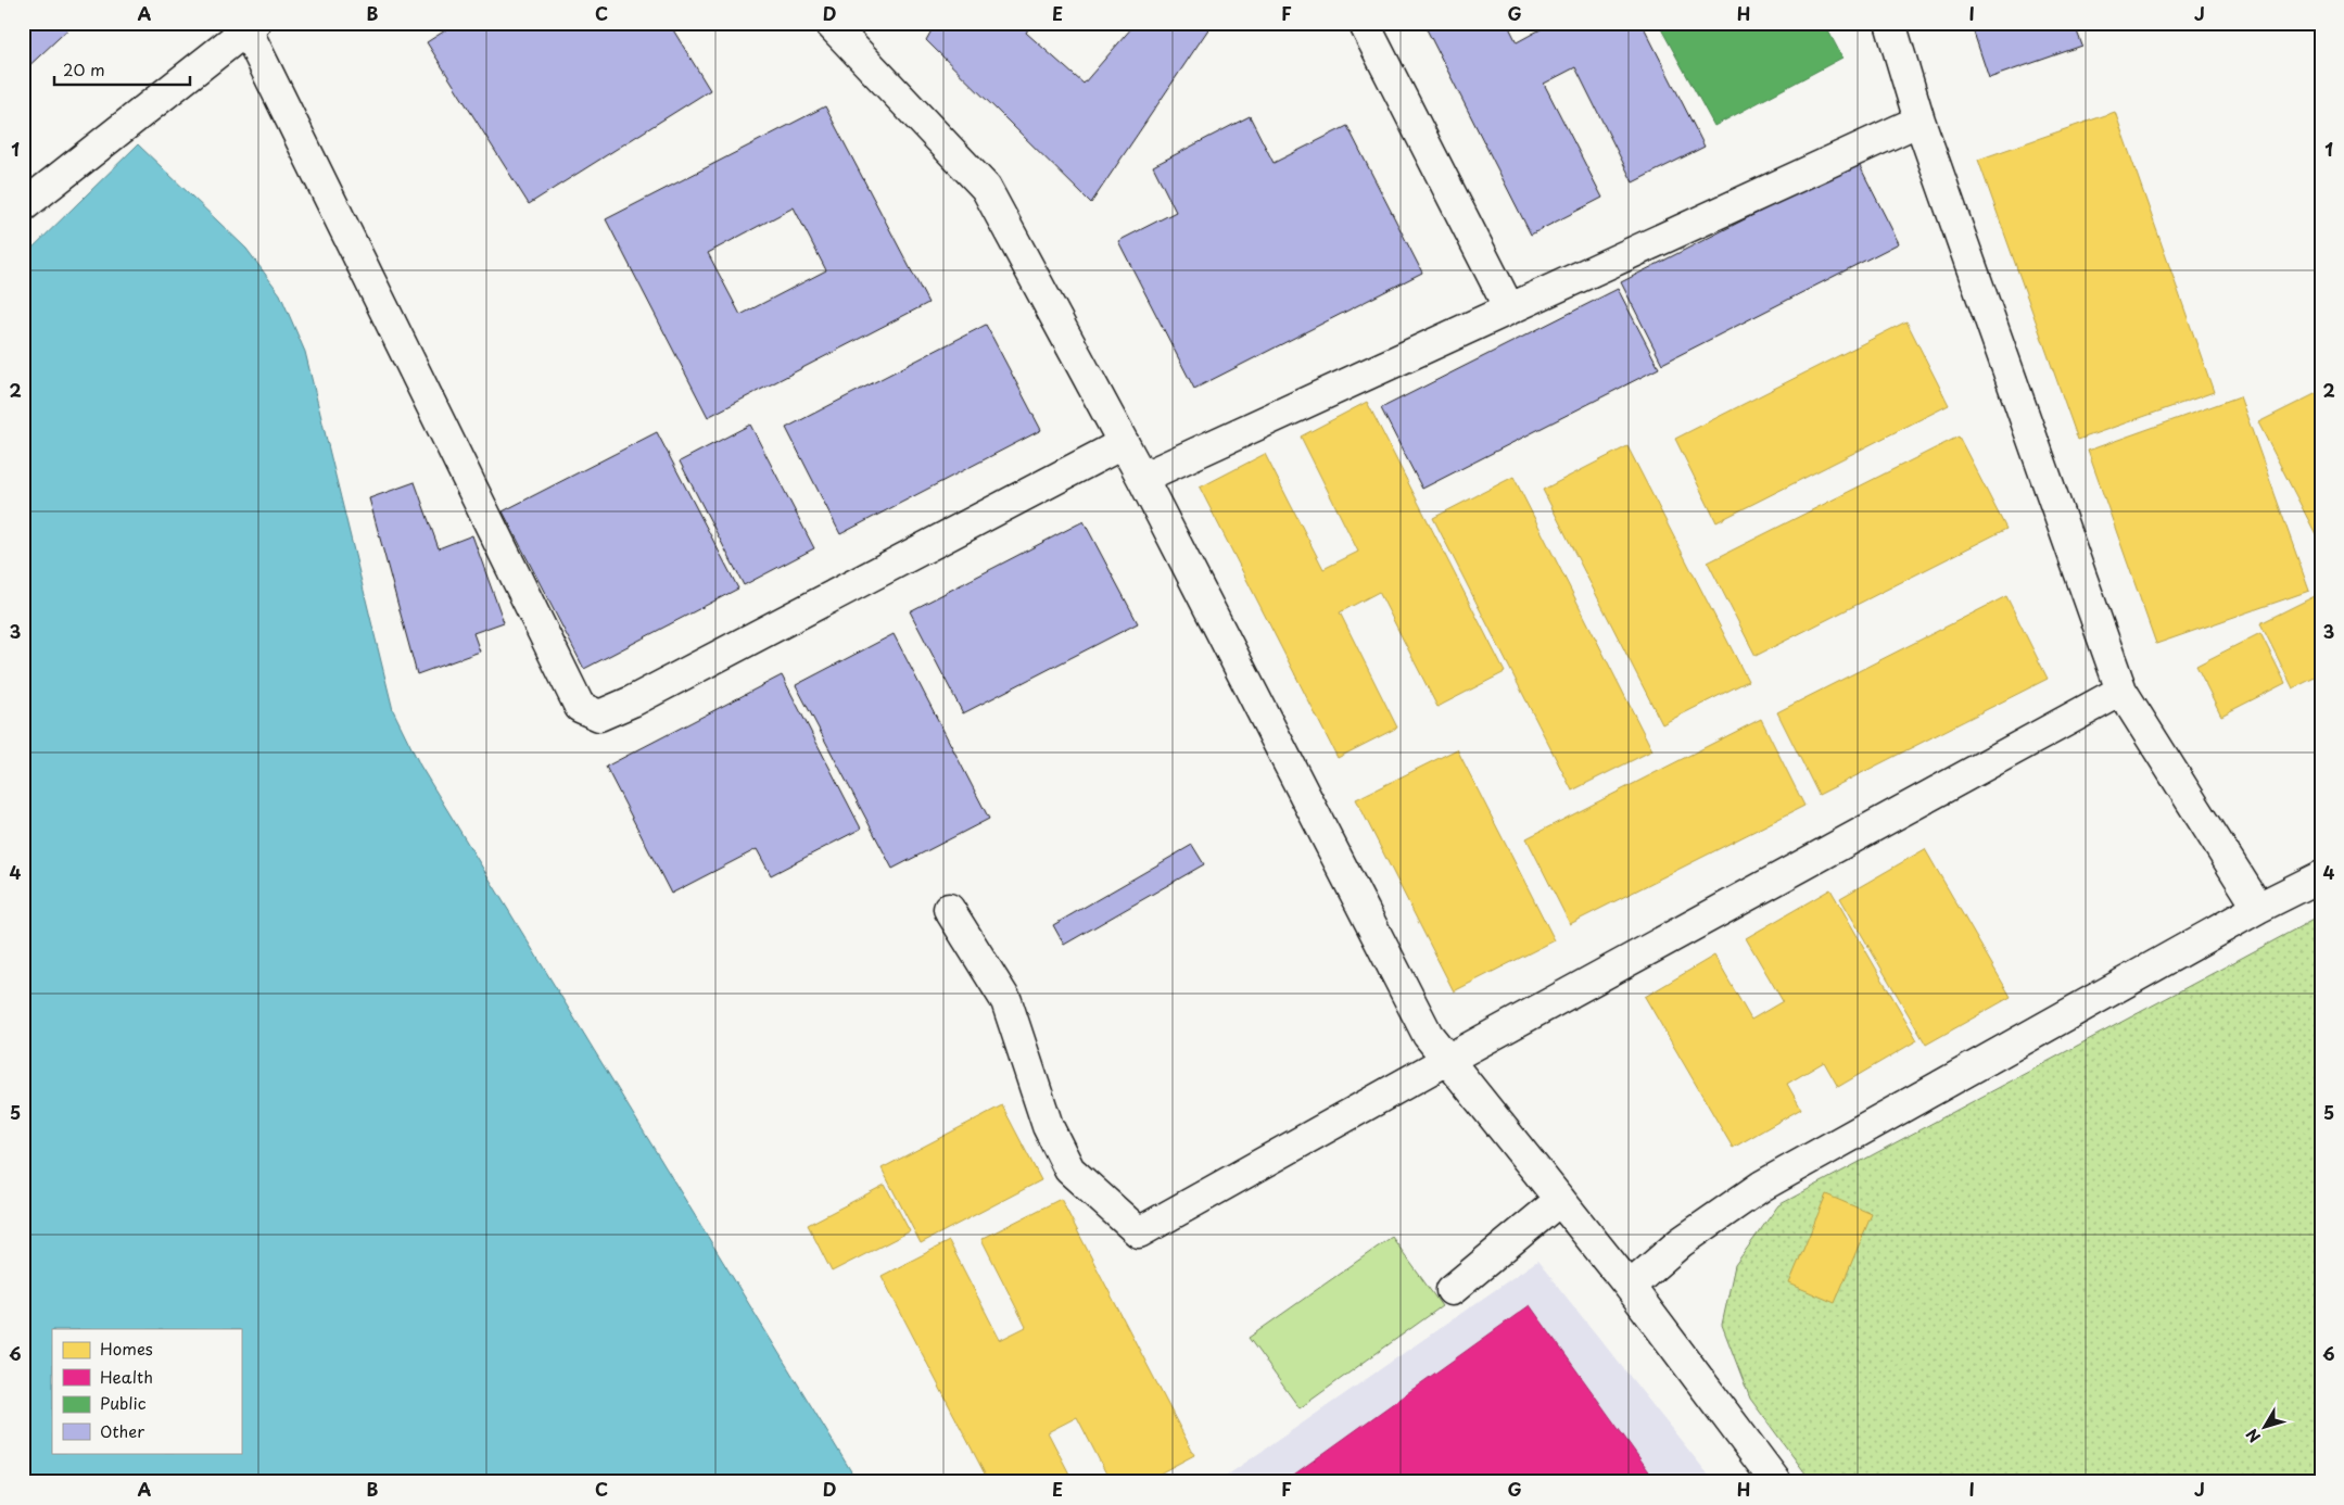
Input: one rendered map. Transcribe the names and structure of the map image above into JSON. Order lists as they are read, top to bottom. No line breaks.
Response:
{"legend":["Homes","Health","Public","Other"],"scale_bar":"20 m","north":"bottom left","grid":{"columns":["A","B","C","D","E","F","G","H","I","J"],"rows":["1","2","3","4","5","6"]}}
